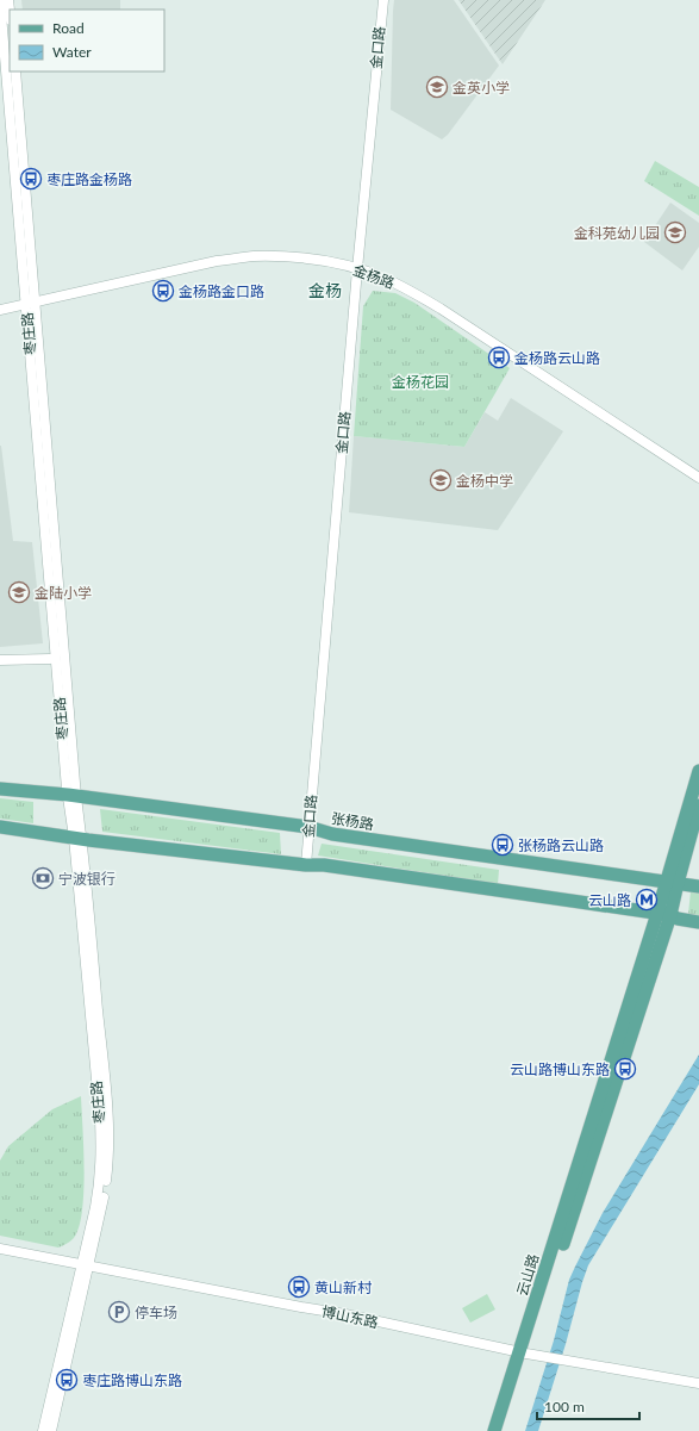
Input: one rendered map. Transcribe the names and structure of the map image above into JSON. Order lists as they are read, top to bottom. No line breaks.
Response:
{"streets":{"main road":["张杨路","云山路"],"street":["金口路","金杨路","枣庄路","博山东路"]},"crossings":[["金口路","金杨路"],["金口路","张杨路"],["金杨路","枣庄路"],["枣庄路","张杨路"],["枣庄路","博山东路"],["张杨路","云山路"],["云山路","博山东路"]],"districts":["金杨"],"parks":["金杨花园"],"places":{"school or university":["金英小学","金科苑幼儿园","金杨中学","金陆小学"],"bus stop":["枣庄路金杨路","金杨路金口路","金杨路云山路","张杨路云山路","云山路博山东路","黄山新村","枣庄路博山东路"],"bank":["宁波银行"],"metro station":["云山路"],"parking":["停车场"]},"legend":["Road","Water"],"scale_bar":"100 m"}
